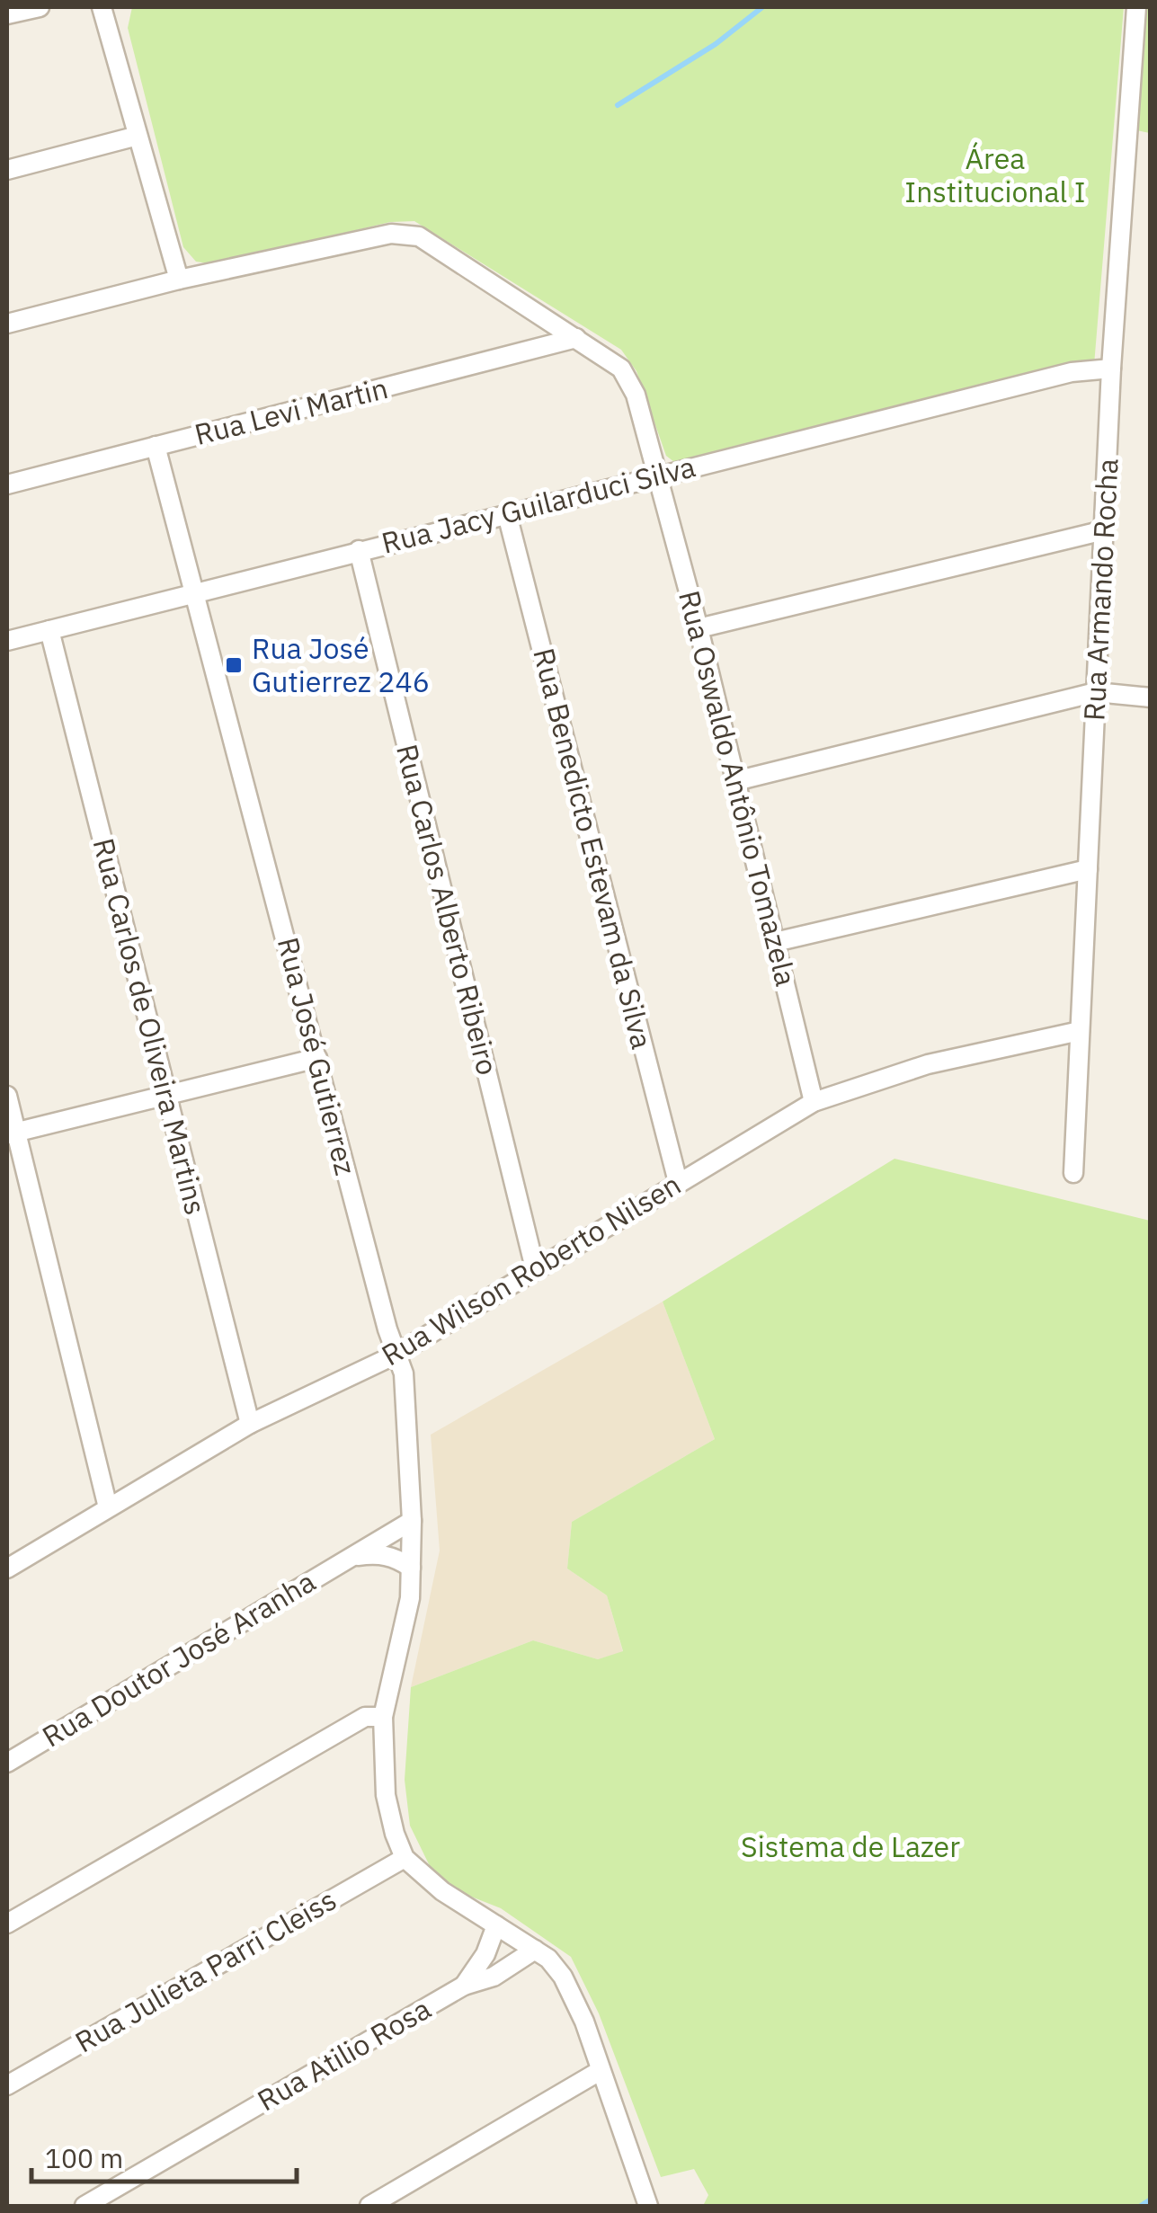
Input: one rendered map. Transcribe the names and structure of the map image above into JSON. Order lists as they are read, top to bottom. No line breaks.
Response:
{"streets":{"street":["Rua Levi Martin","Rua Jacy Guilarduci Silva","Rua Armando Rocha","Rua Oswaldo Antônio Tomazela","Rua Benedicto Estevam da Silva","Rua Carlos Alberto Ribeiro","Rua Carlos de Oliveira Martins","Rua José Gutierrez","Rua Wilson Roberto Nilsen","Rua Doutor José Aranha","Rua Julieta Parri Cleiss","Rua Atilio Rosa"]},"crossings":[["Rua Levi Martin","Rua Oswaldo Antônio Tomazela"],["Rua Levi Martin","Rua José Gutierrez"],["Rua Jacy Guilarduci Silva","Rua Armando Rocha"],["Rua Jacy Guilarduci Silva","Rua Oswaldo Antônio Tomazela"],["Rua Jacy Guilarduci Silva","Rua Benedicto Estevam da Silva"],["Rua Jacy Guilarduci Silva","Rua Carlos Alberto Ribeiro"],["Rua Jacy Guilarduci Silva","Rua Carlos de Oliveira Martins"],["Rua Jacy Guilarduci Silva","Rua José Gutierrez"],["Rua Armando Rocha","Rua Wilson Roberto Nilsen"],["Rua Oswaldo Antônio Tomazela","Rua Wilson Roberto Nilsen"],["Rua Benedicto Estevam da Silva","Rua Wilson Roberto Nilsen"],["Rua Carlos Alberto Ribeiro","Rua Wilson Roberto Nilsen"],["Rua Carlos de Oliveira Martins","Rua Wilson Roberto Nilsen"],["Rua José Gutierrez","Rua Wilson Roberto Nilsen"],["Rua José Gutierrez","Rua Doutor José Aranha"],["Rua José Gutierrez","Rua Julieta Parri Cleiss"]],"parks":["Área Institucional I","Sistema de Lazer"],"places":{"transit":["Rua José Gutierrez 246"]},"scale_bar":"100 m"}
